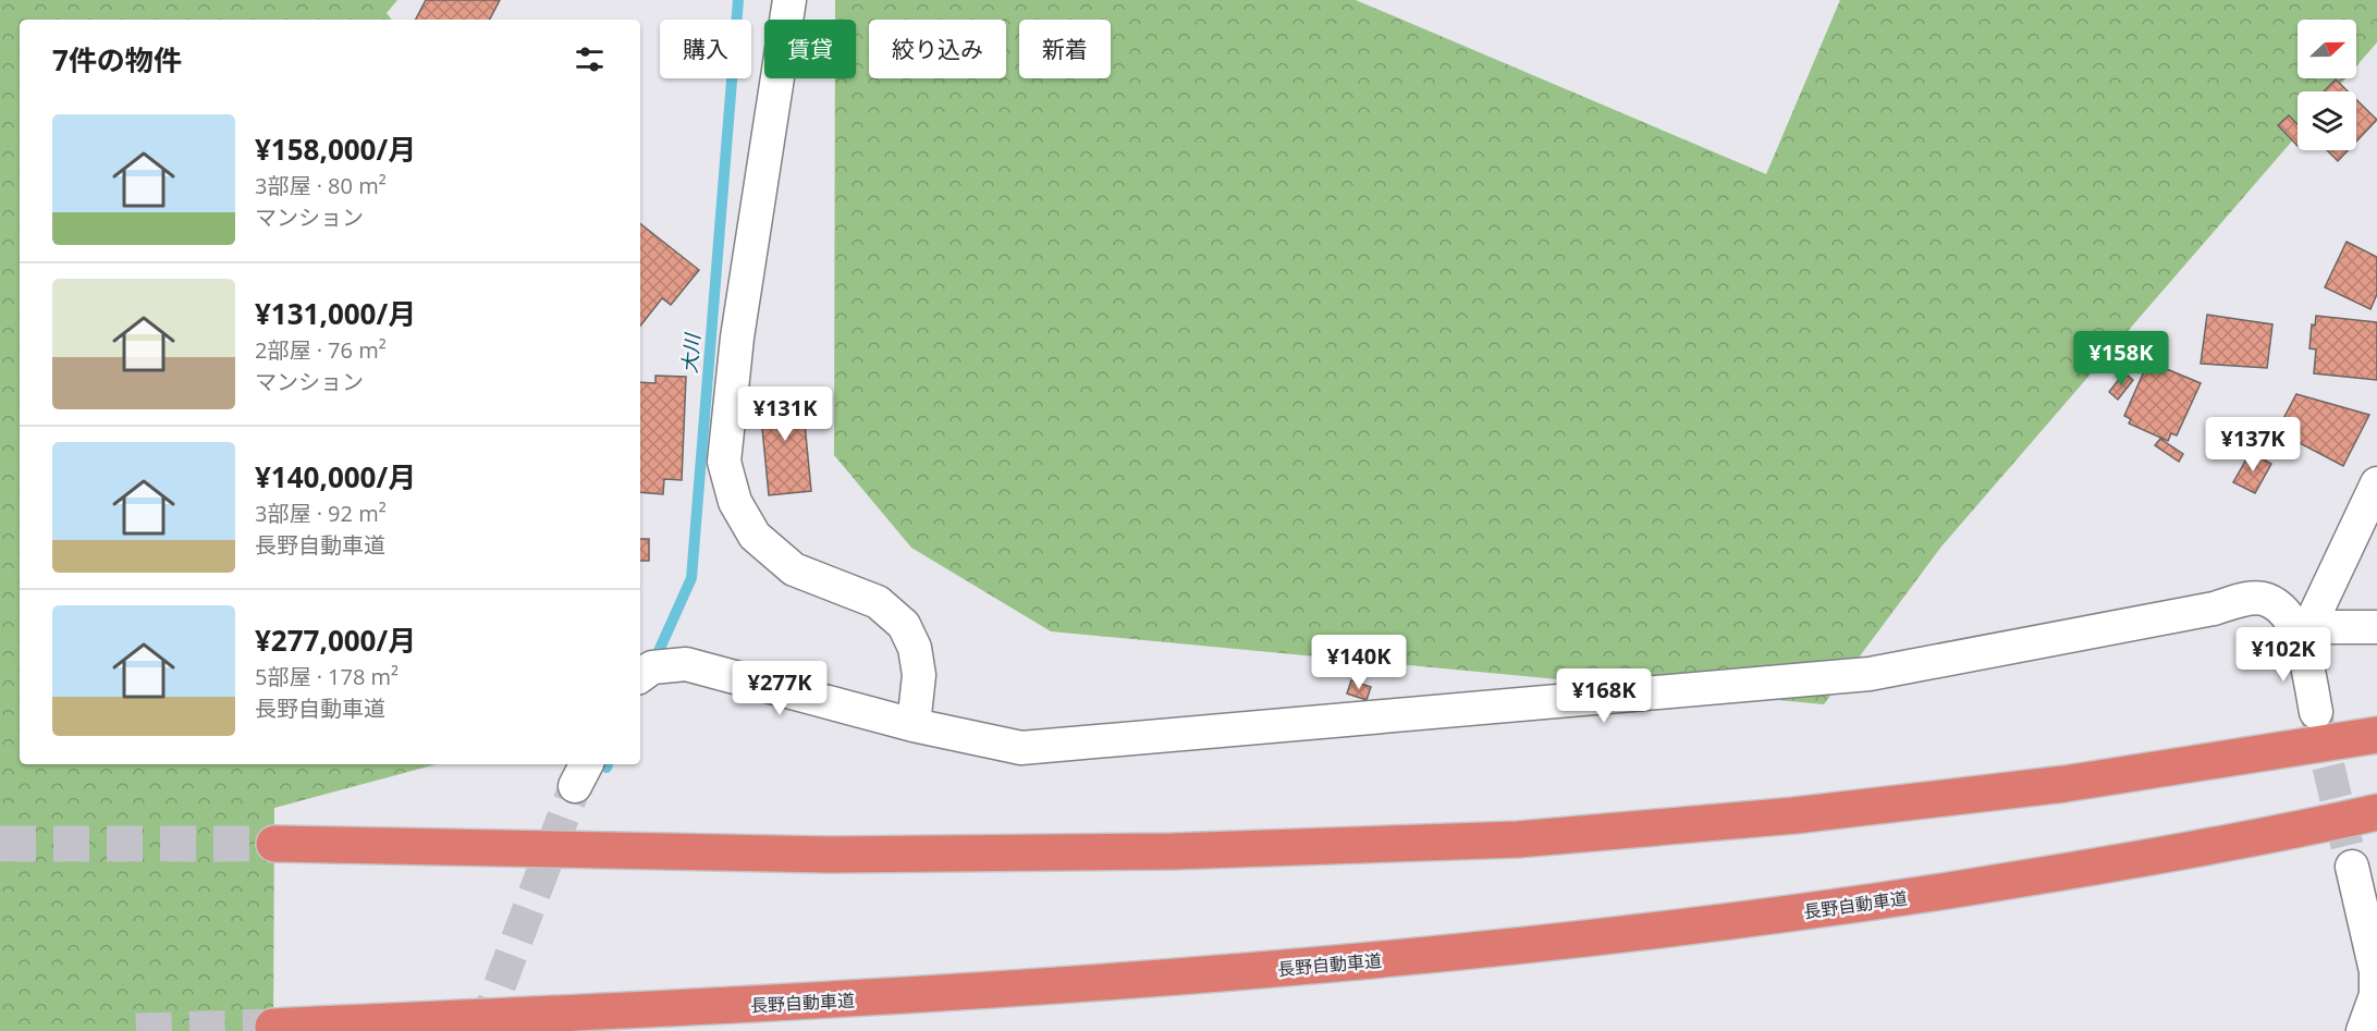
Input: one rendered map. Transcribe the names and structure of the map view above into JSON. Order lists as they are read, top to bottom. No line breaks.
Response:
{"streets":{"highway":["長野自動車道"]},"water":["大川"],"north":"right","page":{"chip":["購入","賃貸","絞り込み","新着"],"heading":"7件の物件","list":[{"name":"¥158,000/月","note":"3部屋 · 80 m² · マンション"},{"name":"¥131,000/月","note":"2部屋 · 76 m² · マンション"},{"name":"¥140,000/月","note":"3部屋 · 92 m² · 長野自動車道"},{"name":"¥277,000/月","note":"5部屋 · 178 m² · 長野自動車道"}],"price":["¥158K","¥131K","¥137K","¥102K","¥140K","¥277K","¥168K"]}}
